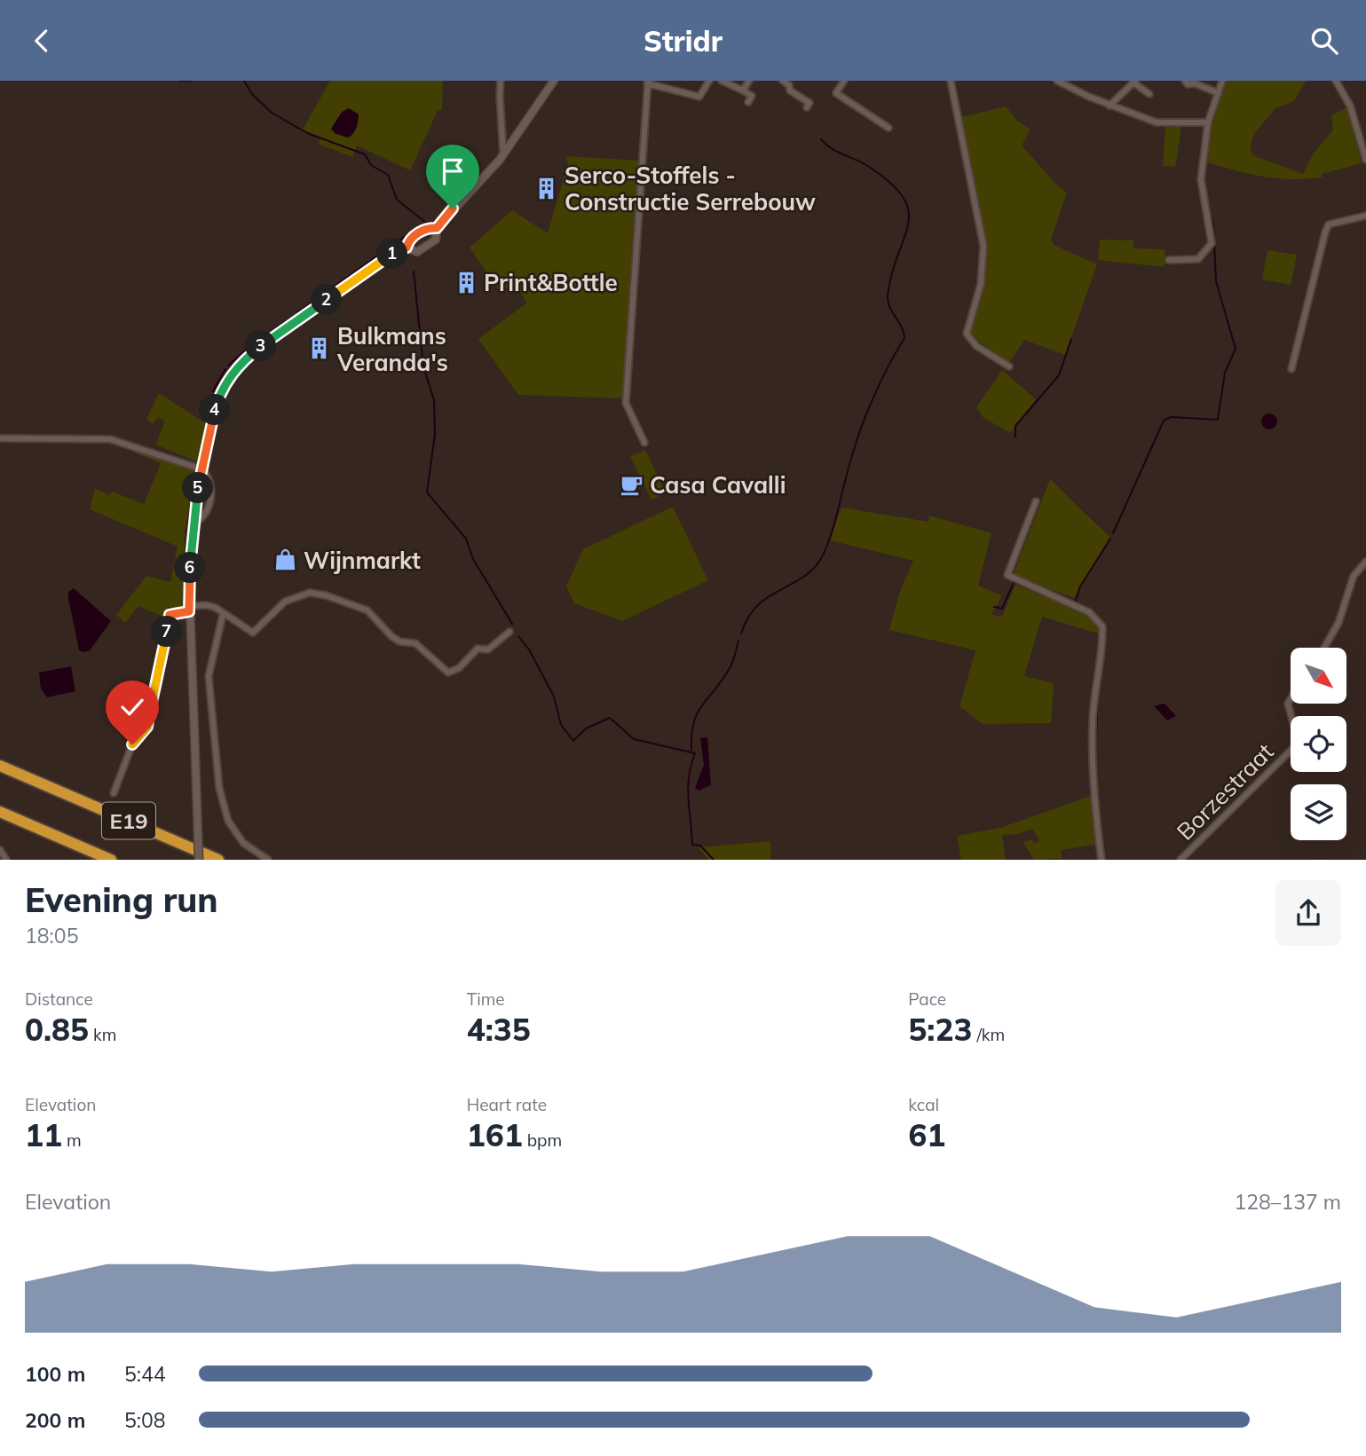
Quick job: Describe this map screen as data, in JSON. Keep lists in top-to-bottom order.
{
  "streets": {
    "highway": ["E19"],
    "street": ["Borzestraat"]
  },
  "places": {
    "building": ["Serco-Stoffels - Constructie Serrebouw", "Print&Bottle", "Bulkmans Veranda's"],
    "cafe": ["Casa Cavalli"],
    "shop": ["Wijnmarkt"]
  },
  "north": "bottom right",
  "page": {
    "header": "Stridr",
    "pins": [
      "1",
      "2",
      "3",
      "4",
      "5",
      "6",
      "7"
    ],
    "heading": ["Evening run", "18:05"],
    "stats": [
      ["Distance", "0.85 km"],
      ["Time", "4:35"],
      ["Pace", "5:23 /km"],
      ["Elevation", "11 m"],
      ["Heart rate", "161 bpm"],
      ["kcal", "61"]
    ],
    "chart": ["Elevation", "128–137 m"],
    "list": [
      {
        "name": "100 m",
        "note": "5:44"
      },
      {
        "name": "200 m",
        "note": "5:08"
      }
    ]
  }
}
